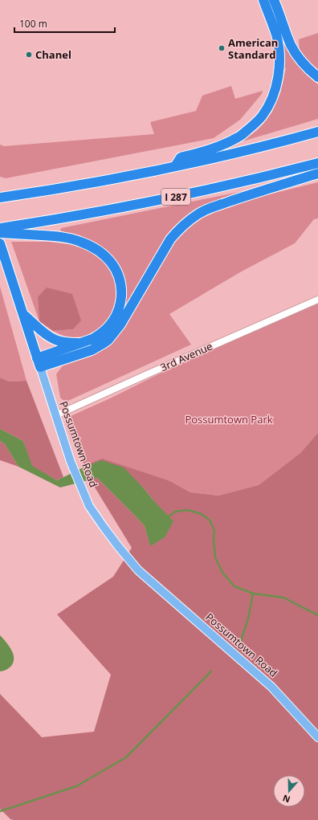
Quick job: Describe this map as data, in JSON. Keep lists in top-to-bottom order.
{
  "streets": {
    "highway": ["I 287", "Possumtown Road"],
    "street": ["3rd Avenue"]
  },
  "crossings": [
    ["3rd Avenue", "Possumtown Road"]
  ],
  "parks": ["Possumtown Park"],
  "places": ["American Standard", "Chanel"],
  "scale_bar": "100 m",
  "north": "bottom"
}
